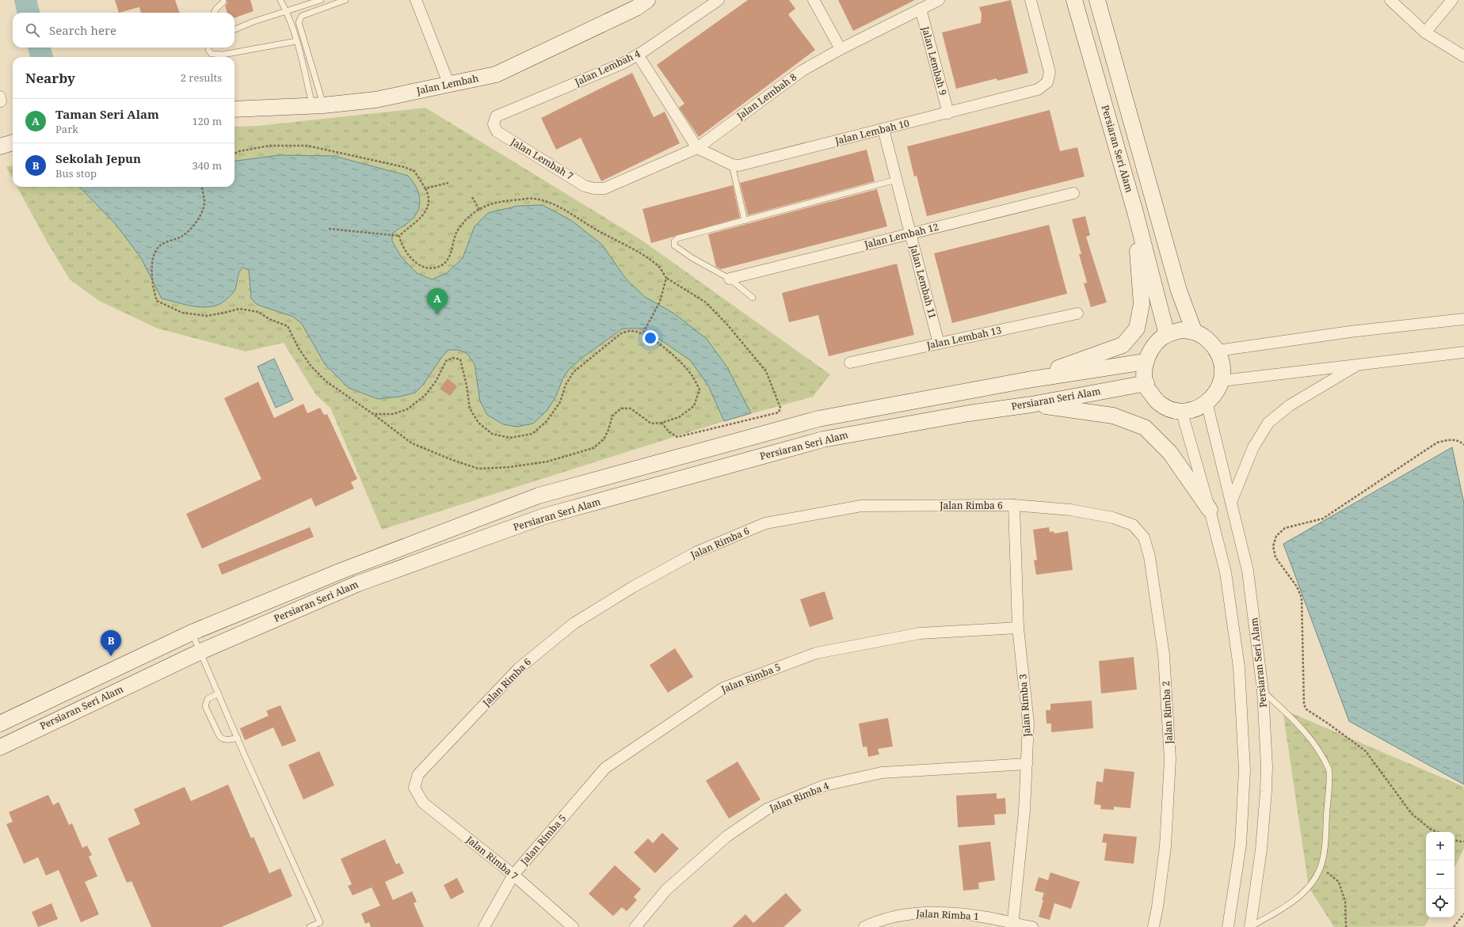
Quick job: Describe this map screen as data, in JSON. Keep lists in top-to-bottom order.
{
  "streets": {
    "street": [
      "Jalan Lembah 9",
      "Jalan Lembah 4",
      "Jalan Lembah",
      "Jalan Lembah 8",
      "Jalan Lembah 10",
      "Persiaran Seri Alam",
      "Jalan Lembah 7",
      "Jalan Lembah 12",
      "Jalan Lembah 11",
      "Jalan Lembah 13",
      "Jalan Rimba 6",
      "Jalan Rimba 5",
      "Jalan Rimba 3",
      "Jalan Rimba 2",
      "Jalan Rimba 4",
      "Jalan Rimba 7",
      "Jalan Rimba 1"
    ]
  },
  "crossings": [
    ["Jalan Lembah 9", "Jalan Lembah 8"],
    ["Jalan Lembah 9", "Jalan Lembah 10"],
    ["Jalan Lembah 4", "Jalan Lembah 7"],
    ["Jalan Lembah 8", "Jalan Lembah 7"],
    ["Jalan Lembah 10", "Jalan Lembah 11"],
    ["Jalan Lembah 12", "Jalan Lembah 11"],
    ["Jalan Lembah 11", "Jalan Lembah 13"],
    ["Jalan Rimba 6", "Jalan Rimba 3"],
    ["Jalan Rimba 6", "Jalan Rimba 2"],
    ["Jalan Rimba 6", "Jalan Rimba 7"],
    ["Jalan Rimba 5", "Jalan Rimba 3"],
    ["Jalan Rimba 5", "Jalan Rimba 7"],
    ["Jalan Rimba 3", "Jalan Rimba 4"],
    ["Jalan Rimba 3", "Jalan Rimba 1"]
  ],
  "page": {
    "search": "Search here",
    "heading": ["Nearby", "2 results"],
    "list": [
      {
        "mark": "A",
        "name": "Taman Seri Alam",
        "note": "Park",
        "value": "120 m"
      },
      {
        "mark": "B",
        "name": "Sekolah Jepun",
        "note": "Bus stop",
        "value": "340 m"
      }
    ],
    "pins": ["A", "B"],
    "map_buttons": ["+", "−"]
  }
}
